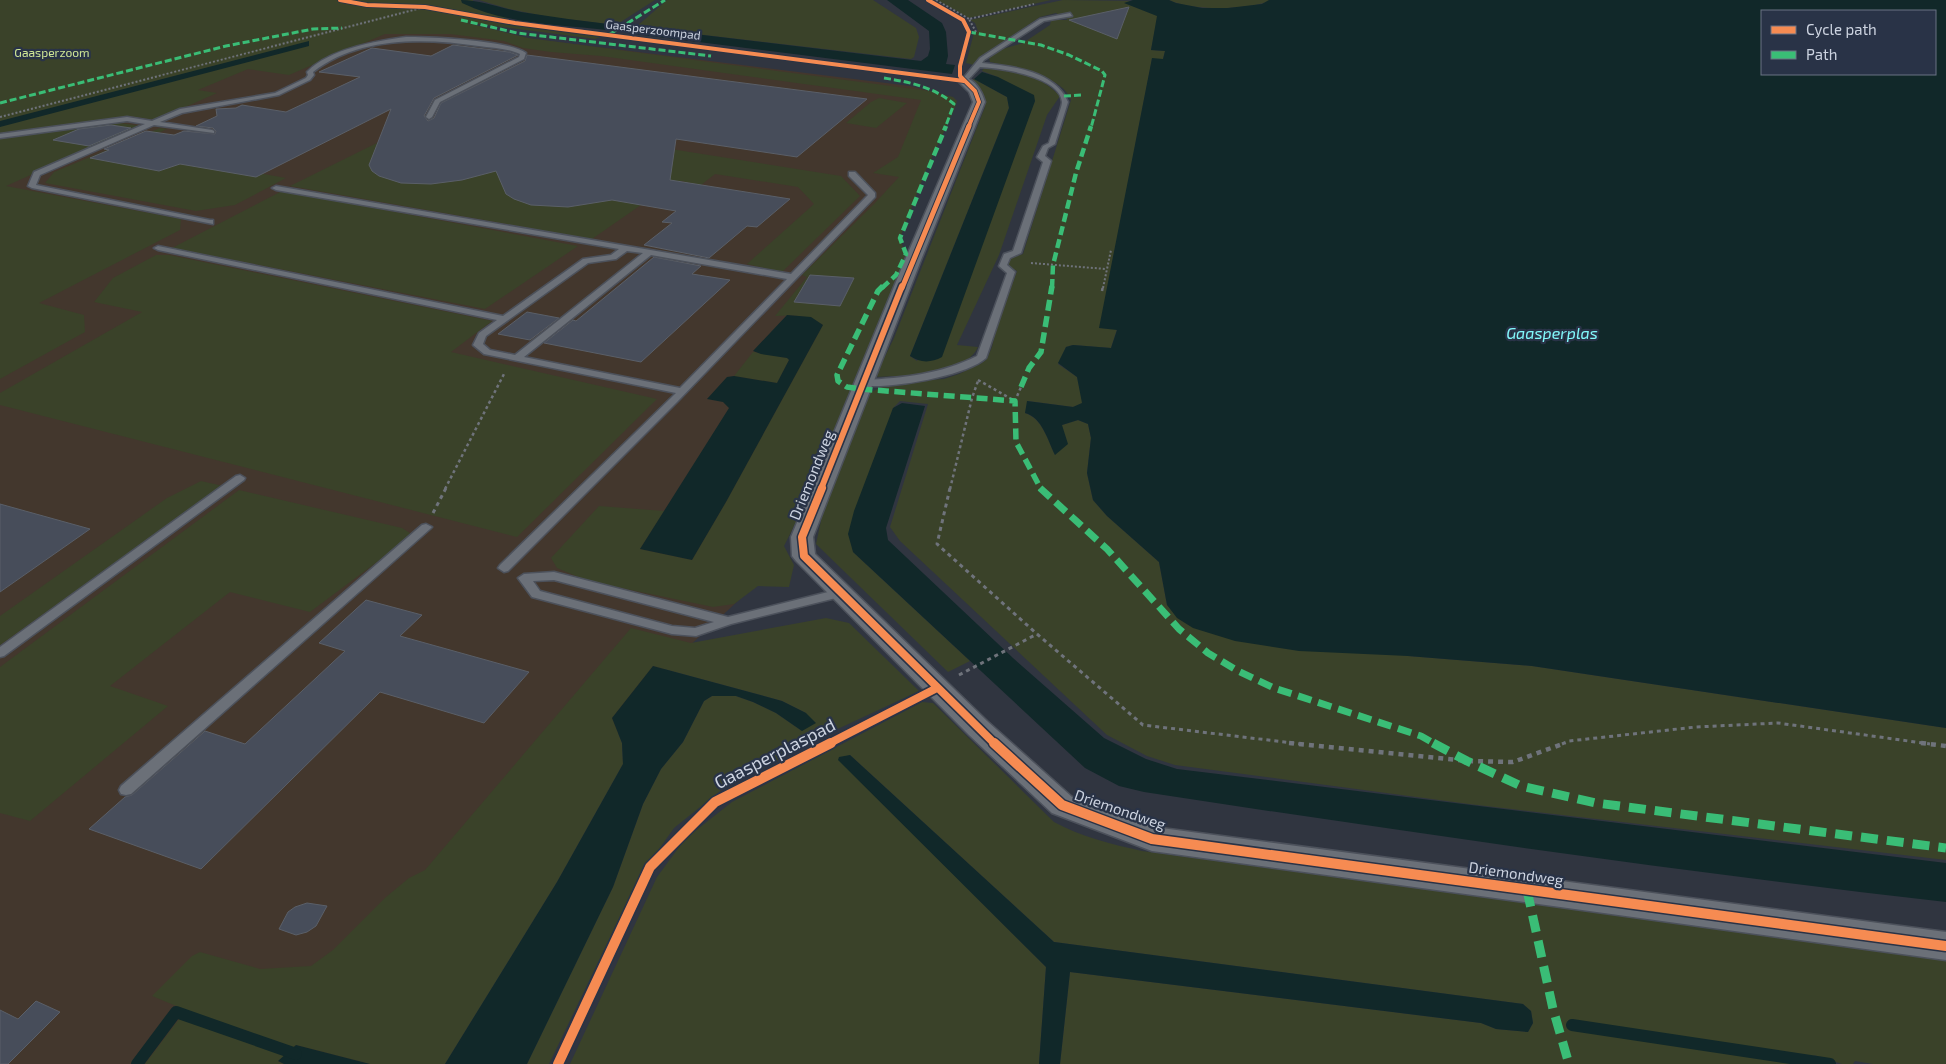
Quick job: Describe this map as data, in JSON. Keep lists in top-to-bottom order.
{
  "streets": {
    "street": ["Driemondweg"],
    "cycle path": ["Gaasperzoompad", "Gaasperplaspad"]
  },
  "water": ["Gaasperplas"],
  "parks": ["Gaasperzoom"],
  "legend": ["Cycle path", "Path"]
}
